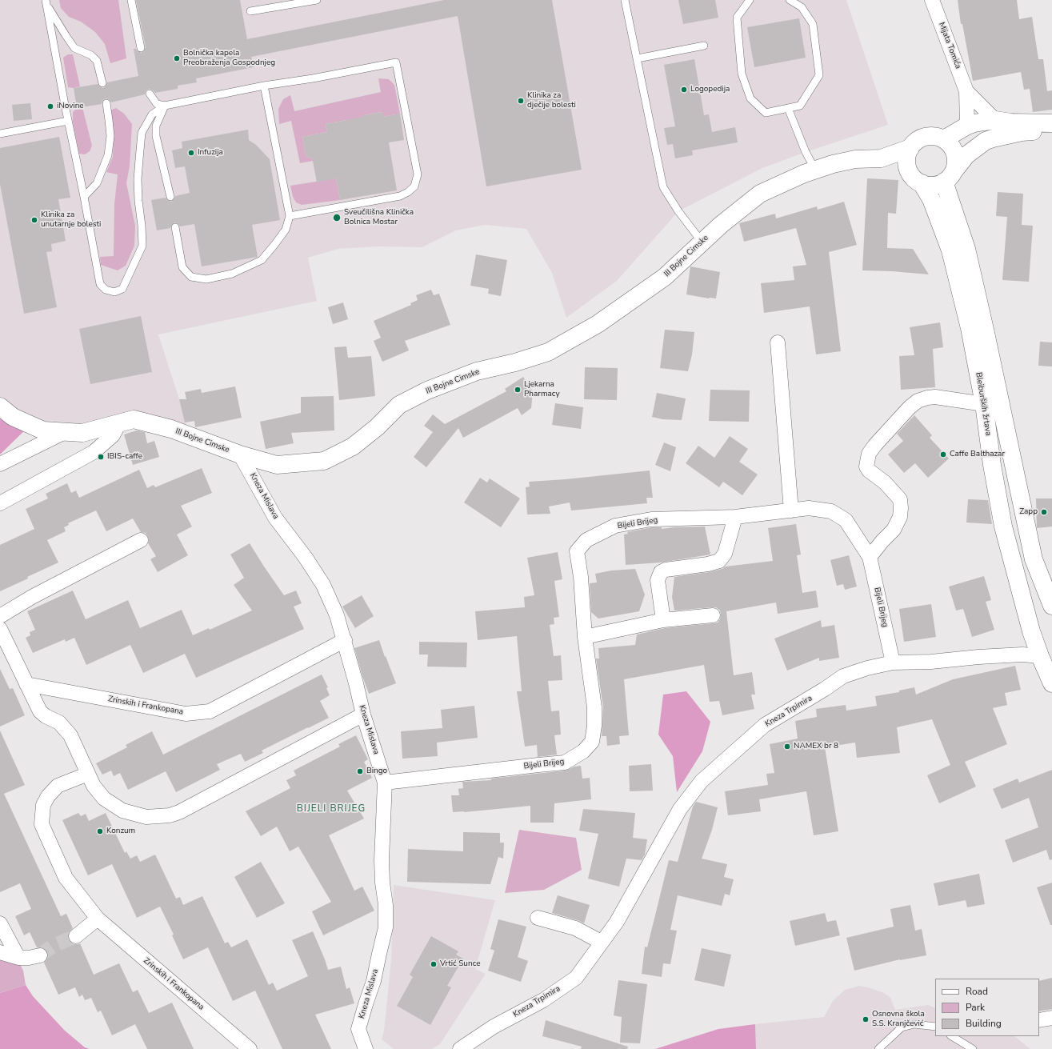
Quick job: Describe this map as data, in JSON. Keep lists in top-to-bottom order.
{
  "streets": {
    "street": [
      "Mijata Tomića",
      "III Bojne Cimske",
      "Bleiburških žrtava",
      "Kneza Mislava",
      "Bijeli Brijeg",
      "Zrinskih i Frankopana",
      "Kneza Trpimira"
    ]
  },
  "crossings": [
    ["III Bojne Cimske", "Bleiburških žrtava"],
    ["III Bojne Cimske", "Kneza Mislava"],
    ["Bleiburških žrtava", "Kneza Trpimira"],
    ["Kneza Mislava", "Bijeli Brijeg"],
    ["Kneza Mislava", "Zrinskih i Frankopana"],
    ["Bijeli Brijeg", "Kneza Trpimira"]
  ],
  "districts": ["BIJELI BRIJEG"],
  "places": [
    "Bolnička kapela Preobraženja Gospodnjeg",
    "Logopedija",
    "Klinika za dječije bolesti",
    "iNovine",
    "Infuzija",
    "Sveučilišna Klinička Bolnica Mostar",
    "Klinika za unutarnje bolesti",
    "Ljekarna Pharmacy",
    "Caffe Balthazar",
    "IBIS-caffe",
    "Zapp",
    "NAMEX br 8",
    "Bingo",
    "Konzum",
    "Vrtić Sunce",
    "Osnovna škola S.S. Kranjčević"
  ],
  "legend": ["Road", "Park", "Building"]
}
